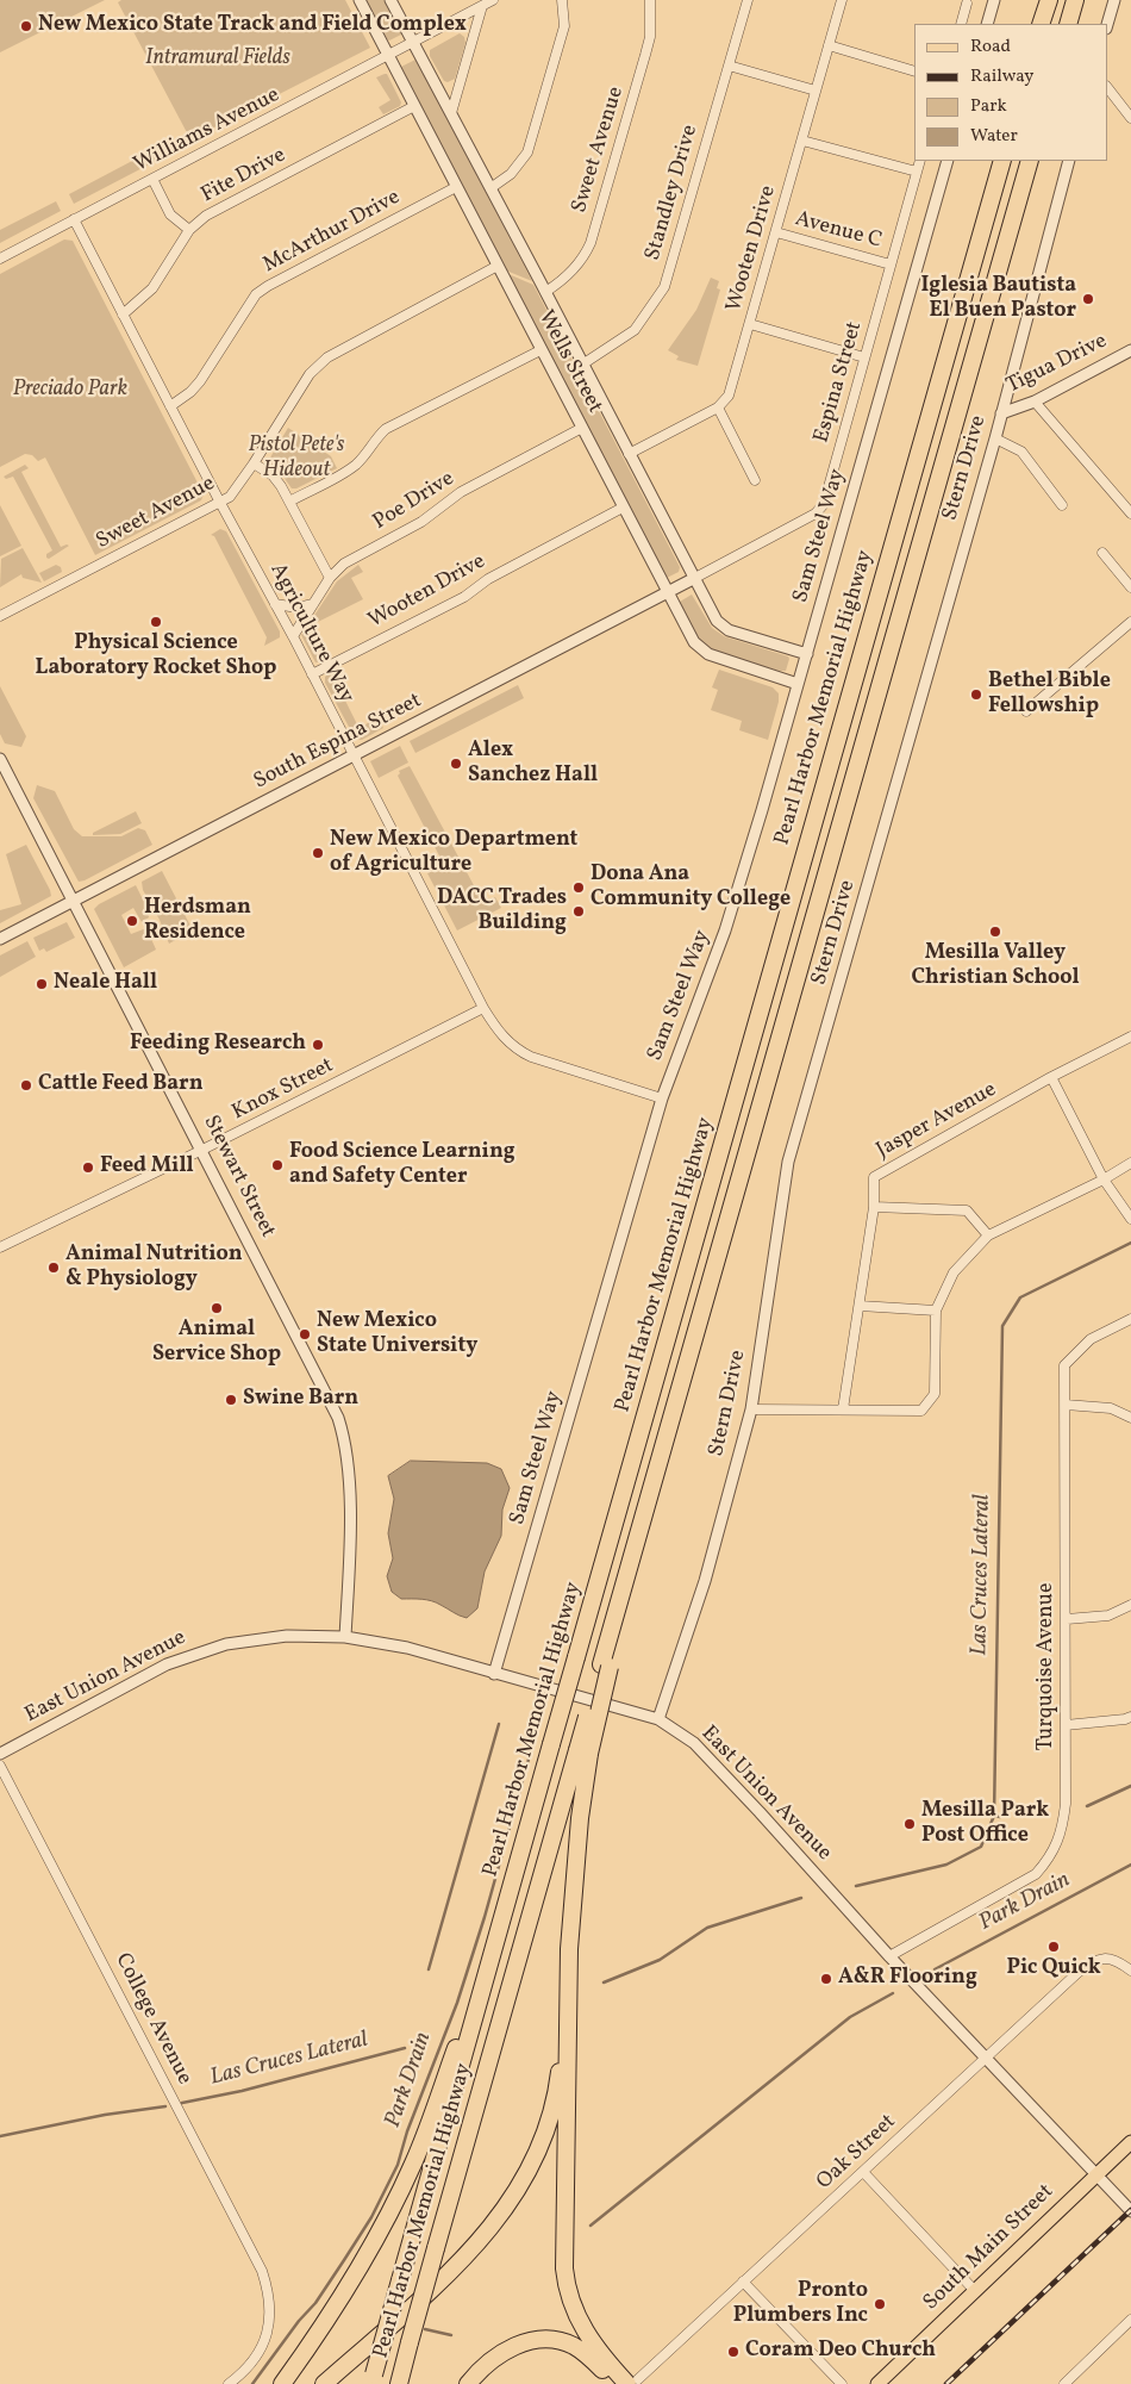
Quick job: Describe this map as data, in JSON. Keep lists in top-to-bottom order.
{
  "streets": {
    "highway": ["Pearl Harbor Memorial Highway"],
    "main road": ["South Main Street"],
    "street": [
      "Williams Avenue",
      "Sweet Avenue",
      "Fite Drive",
      "Standley Drive",
      "Avenue C",
      "McArthur Drive",
      "Wooten Drive",
      "Wells Street",
      "Tigua Drive",
      "Espina Street",
      "Stern Drive",
      "Poe Drive",
      "Sam Steel Way",
      "Agriculture Way",
      "South Espina Street",
      "Knox Street",
      "Jasper Avenue",
      "Stewart Street",
      "Turquoise Avenue",
      "East Union Avenue",
      "College Avenue",
      "Oak Street"
    ]
  },
  "crossings": [
    ["Williams Avenue", "Wells Street"],
    ["Williams Avenue", "Agriculture Way"],
    ["Sweet Avenue", "Wells Street"],
    ["Sweet Avenue", "Agriculture Way"],
    ["Fite Drive", "Wells Street"],
    ["Fite Drive", "Agriculture Way"],
    ["Standley Drive", "Wells Street"],
    ["Avenue C", "Wooten Drive"],
    ["Avenue C", "Espina Street"],
    ["McArthur Drive", "Wells Street"],
    ["McArthur Drive", "Agriculture Way"],
    ["Wooten Drive", "Wells Street"],
    ["Wooten Drive", "Agriculture Way"],
    ["Wells Street", "Espina Street"],
    ["Wells Street", "Poe Drive"],
    ["Wells Street", "Sam Steel Way"],
    ["Wells Street", "South Espina Street"],
    ["Tigua Drive", "Stern Drive"],
    ["Espina Street", "South Espina Street"],
    ["Stern Drive", "East Union Avenue"],
    ["Poe Drive", "Agriculture Way"],
    ["Sam Steel Way", "Agriculture Way"],
    ["Sam Steel Way", "East Union Avenue"],
    ["Agriculture Way", "South Espina Street"],
    ["Agriculture Way", "Knox Street"],
    ["South Espina Street", "Stewart Street"],
    ["Knox Street", "Stewart Street"],
    ["Stewart Street", "East Union Avenue"],
    ["Turquoise Avenue", "East Union Avenue"],
    ["East Union Avenue", "Oak Street"],
    ["East Union Avenue", "South Main Street"]
  ],
  "water": ["Las Cruces Lateral", "Park Drain"],
  "parks": ["Intramural Fields", "Preciado Park", "Pistol Pete's Hideout"],
  "places": [
    "New Mexico State Track and Field Complex",
    "Iglesia Bautista El Buen Pastor",
    "Physical Science Laboratory Rocket Shop",
    "Bethel Bible Fellowship",
    "Alex Sanchez Hall",
    "New Mexico Department of Agriculture",
    "Dona Ana Community College",
    "DACC Trades Building",
    "Herdsman Residence",
    "Mesilla Valley Christian School",
    "Neale Hall",
    "Feeding Research",
    "Cattle Feed Barn",
    "Food Science Learning and Safety Center",
    "Feed Mill",
    "Animal Nutrition & Physiology",
    "Animal Service Shop",
    "New Mexico State University",
    "Swine Barn",
    "Mesilla Park Post Office",
    "Pic Quick",
    "A&R Flooring",
    "Pronto Plumbers Inc",
    "Coram Deo Church"
  ],
  "legend": [
    "Road",
    "Railway",
    "Park",
    "Water"
  ]
}
